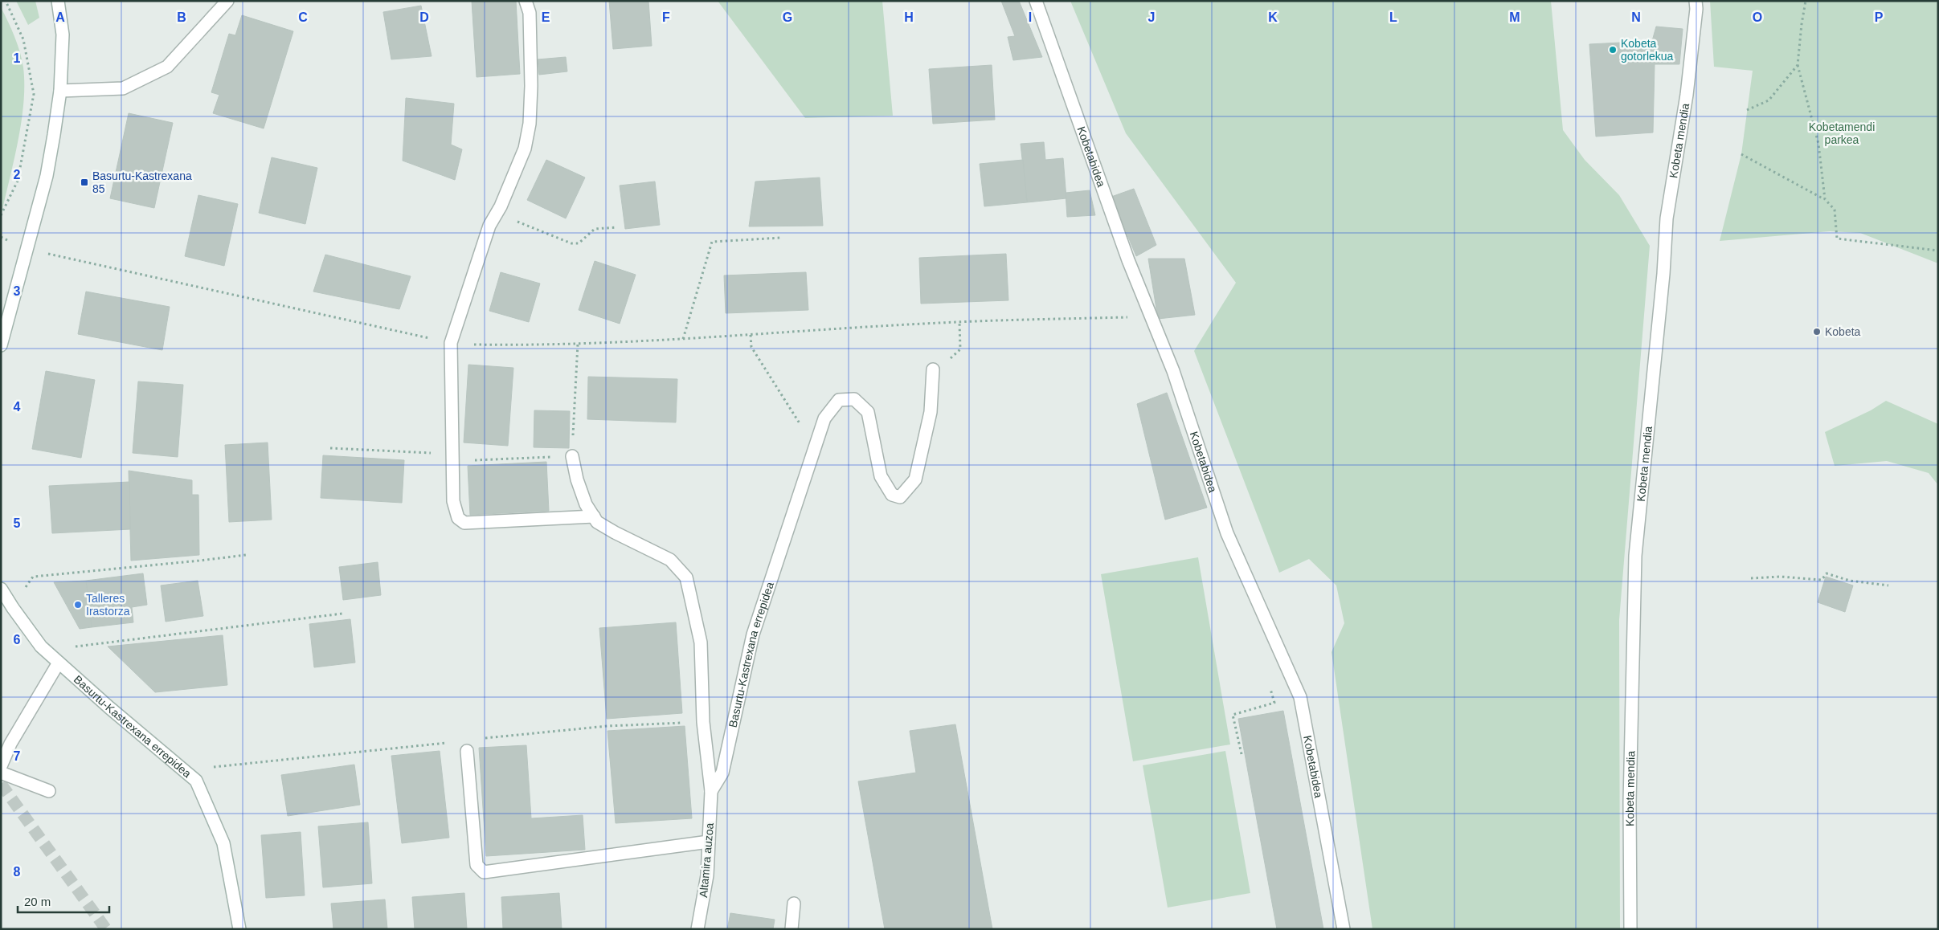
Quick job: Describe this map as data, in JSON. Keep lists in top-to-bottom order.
{
  "streets": {
    "street": [
      "Kobeta mendia",
      "Kobetabidea",
      "Basurtu-Kastrexana errepidea",
      "Altamira auzoa"
    ]
  },
  "crossings": [
    ["Basurtu-Kastrexana errepidea", "Altamira auzoa"]
  ],
  "parks": ["Kobetamendi parkea"],
  "places": {
    "other": ["Kobeta gotorlekua", "Kobeta", "Talleres Irastorza"],
    "transit": ["Basurtu-Kastrexana 85"]
  },
  "scale_bar": "20 m",
  "grid": {
    "columns": [
      "A",
      "B",
      "C",
      "D",
      "E",
      "F",
      "G",
      "H",
      "I",
      "J",
      "K",
      "L",
      "M",
      "N",
      "O",
      "P"
    ],
    "rows": [
      "1",
      "2",
      "3",
      "4",
      "5",
      "6",
      "7",
      "8"
    ]
  }
}
